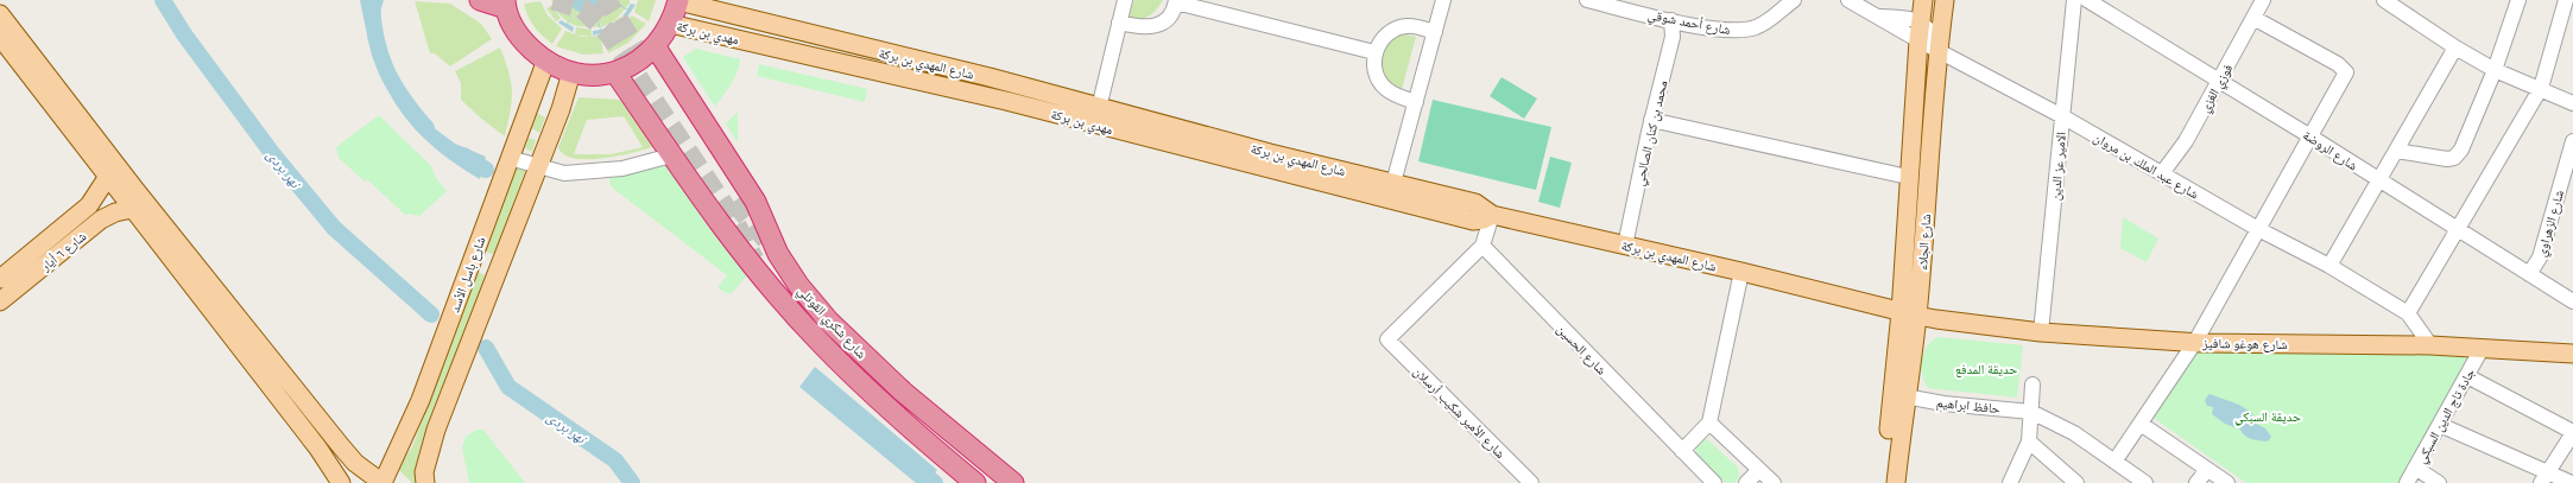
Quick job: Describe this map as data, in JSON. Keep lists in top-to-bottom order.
{
  "streets": {
    "highway": ["شارع شكري القوتلي"],
    "main road": [
      "مهدي بن بركة",
      "شارع المهدي بن بركة",
      "شارع الجلاء",
      "شارع ٦ أيار",
      "شارع باسل الأسد",
      "شارع هوغو شافيز"
    ],
    "street": [
      "شارع أحمد شوقي",
      "فوزي الغزي",
      "محمد بن كنان الصالحي",
      "شارع الروضة",
      "شارع عبد الملك بن مروان",
      "الامير عز الدين",
      "شارع الزهراوي",
      "شارع الحسين",
      "شارع الأمير شكيب أرسلان",
      "جادة تاج الدين السبكي"
    ]
  },
  "crossings": [
    ["شارع أحمد شوقي", "محمد بن كنان الصالحي"],
    ["مهدي بن بركة", "شارع المهدي بن بركة"],
    ["شارع المهدي بن بركة", "محمد بن كنان الصالحي"],
    ["شارع المهدي بن بركة", "شارع الجلاء"],
    ["شارع المهدي بن بركة", "شارع هوغو شافيز"],
    ["فوزي الغزي", "شارع الروضة"],
    ["فوزي الغزي", "شارع عبد الملك بن مروان"],
    ["شارع الروضة", "شارع الزهراوي"],
    ["شارع عبد الملك بن مروان", "الامير عز الدين"],
    ["شارع عبد الملك بن مروان", "شارع الجلاء"],
    ["شارع عبد الملك بن مروان", "شارع هوغو شافيز"],
    ["الامير عز الدين", "شارع هوغو شافيز"],
    ["شارع الجلاء", "شارع هوغو شافيز"],
    ["شارع هوغو شافيز", "جادة تاج الدين السبكي"],
    ["شارع الحسين", "شارع الأمير شكيب أرسلان"]
  ],
  "water": ["نهر بردى"],
  "parks": ["حديقة المدفع", "حديقة السبكي"]
}
